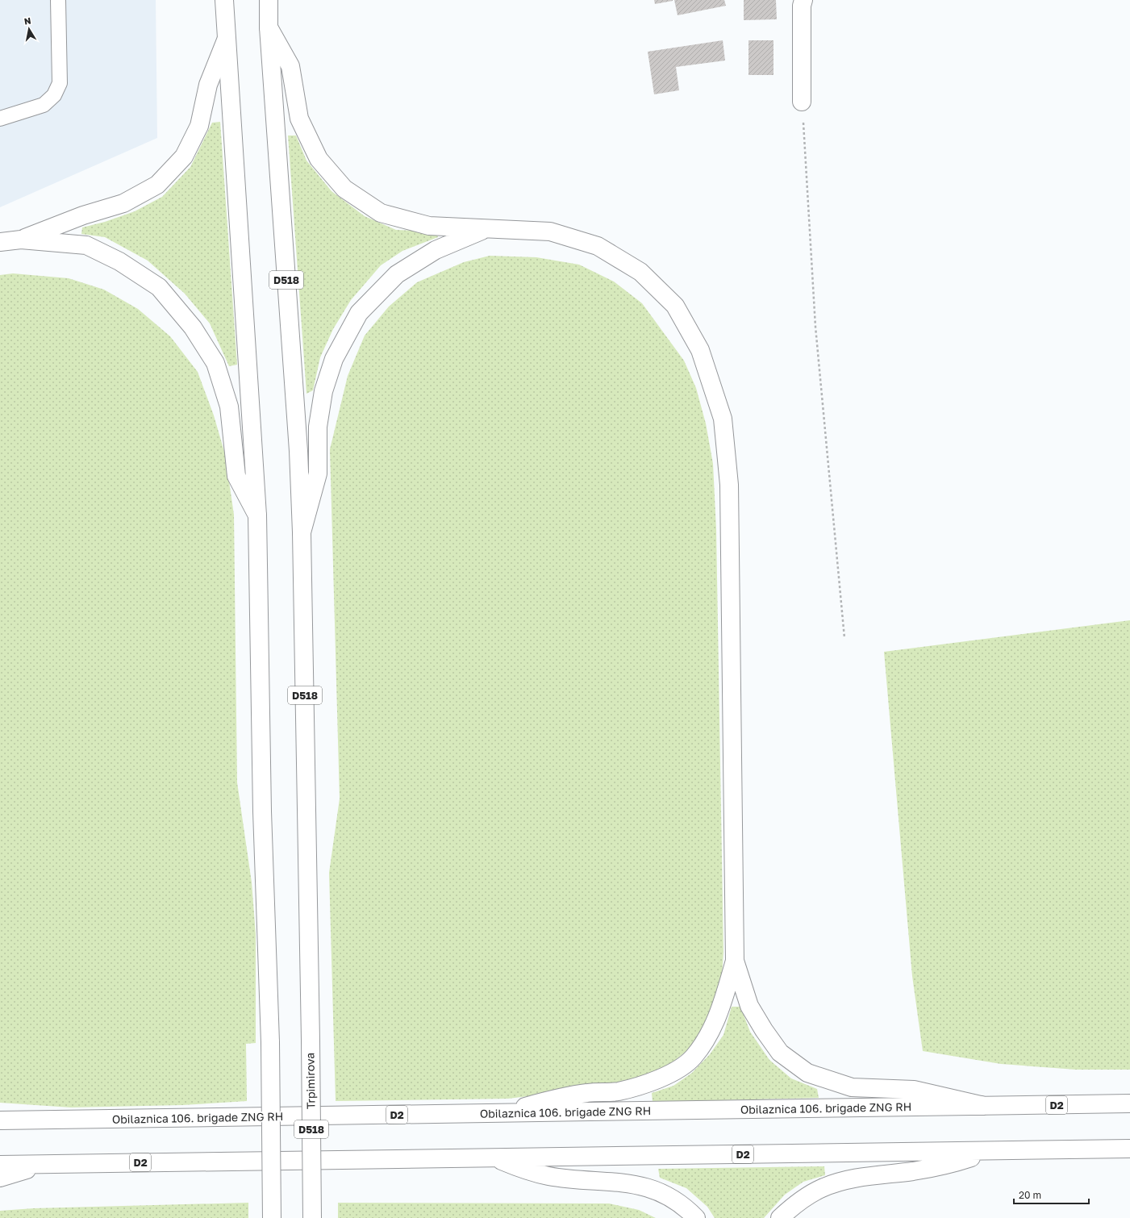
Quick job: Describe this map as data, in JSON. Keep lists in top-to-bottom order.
{
  "streets": {
    "main road": [
      "D518",
      "Trpimirova",
      "D2",
      "Obilaznica 106. brigade ZNG RH"
    ]
  },
  "crossings": [
    ["D518", "Trpimirova"]
  ],
  "scale_bar": "20 m",
  "north": "top"
}
